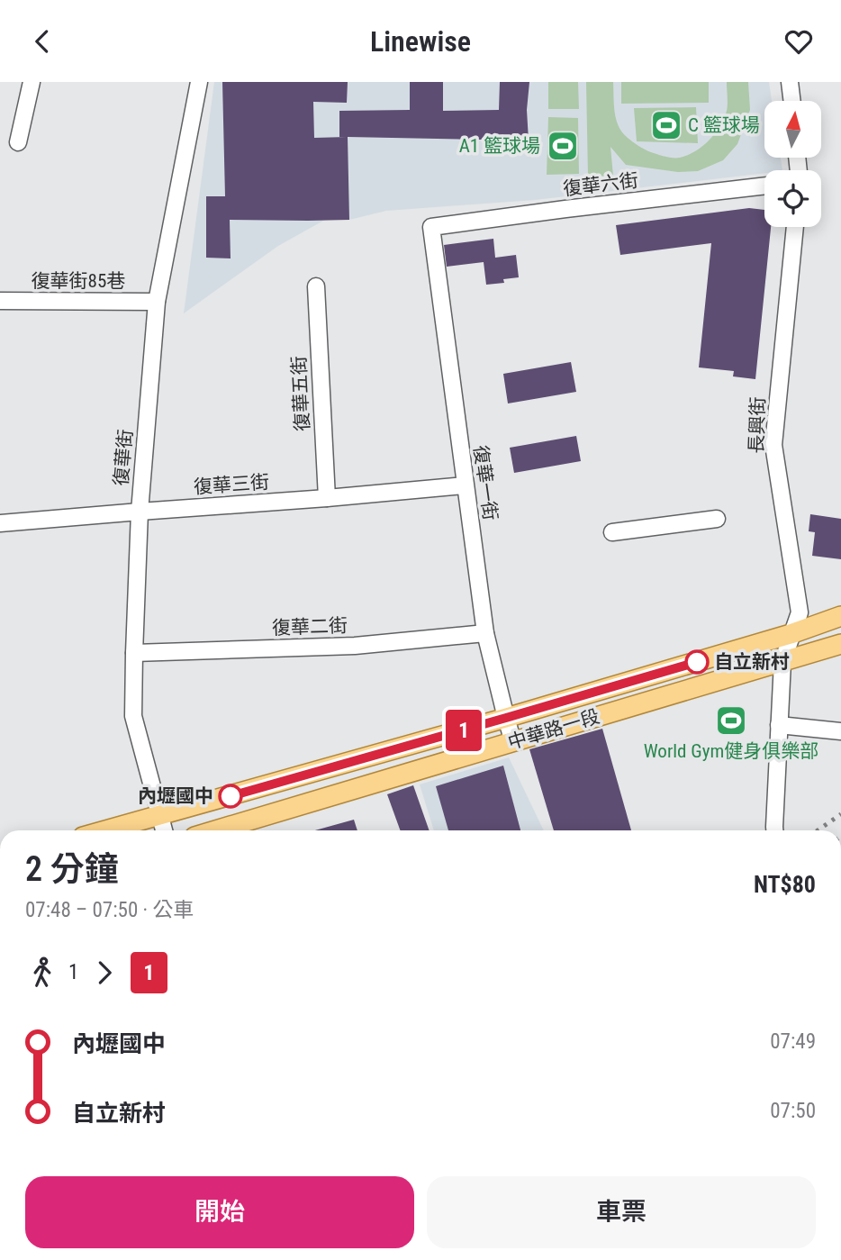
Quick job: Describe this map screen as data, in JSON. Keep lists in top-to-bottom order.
{
  "streets": {
    "main road": ["中華路一段"],
    "street": [
      "復華六街",
      "復華街85巷",
      "復華五街",
      "長興街",
      "復華街",
      "復華一街",
      "復華三街",
      "復華二街"
    ]
  },
  "crossings": [
    ["復華六街", "復華一街"],
    ["復華街85巷", "復華街"],
    ["復華五街", "復華三街"],
    ["長興街", "中華路一段"],
    ["復華街", "復華三街"],
    ["復華街", "復華二街"],
    ["復華街", "中華路一段"],
    ["復華一街", "復華三街"],
    ["復華一街", "復華二街"],
    ["復華一街", "中華路一段"]
  ],
  "places": {
    "sports": ["C 籃球場", "A1 籃球場", "World Gym健身俱樂部"],
    "other": ["自立新村", "內壢國中"]
  },
  "lines": ["bus line 1"],
  "north": "top",
  "page": {
    "header": "Linewise",
    "on_map": "1",
    "heading": ["2 分鐘", "07:48 – 07:50 · 公車", "NT$80"],
    "legs": ["1", "1"],
    "list": [
      {
        "name": "內壢國中",
        "value": "07:49"
      },
      {
        "name": "自立新村",
        "value": "07:50"
      }
    ],
    "buttons": ["開始", "車票"]
  }
}
